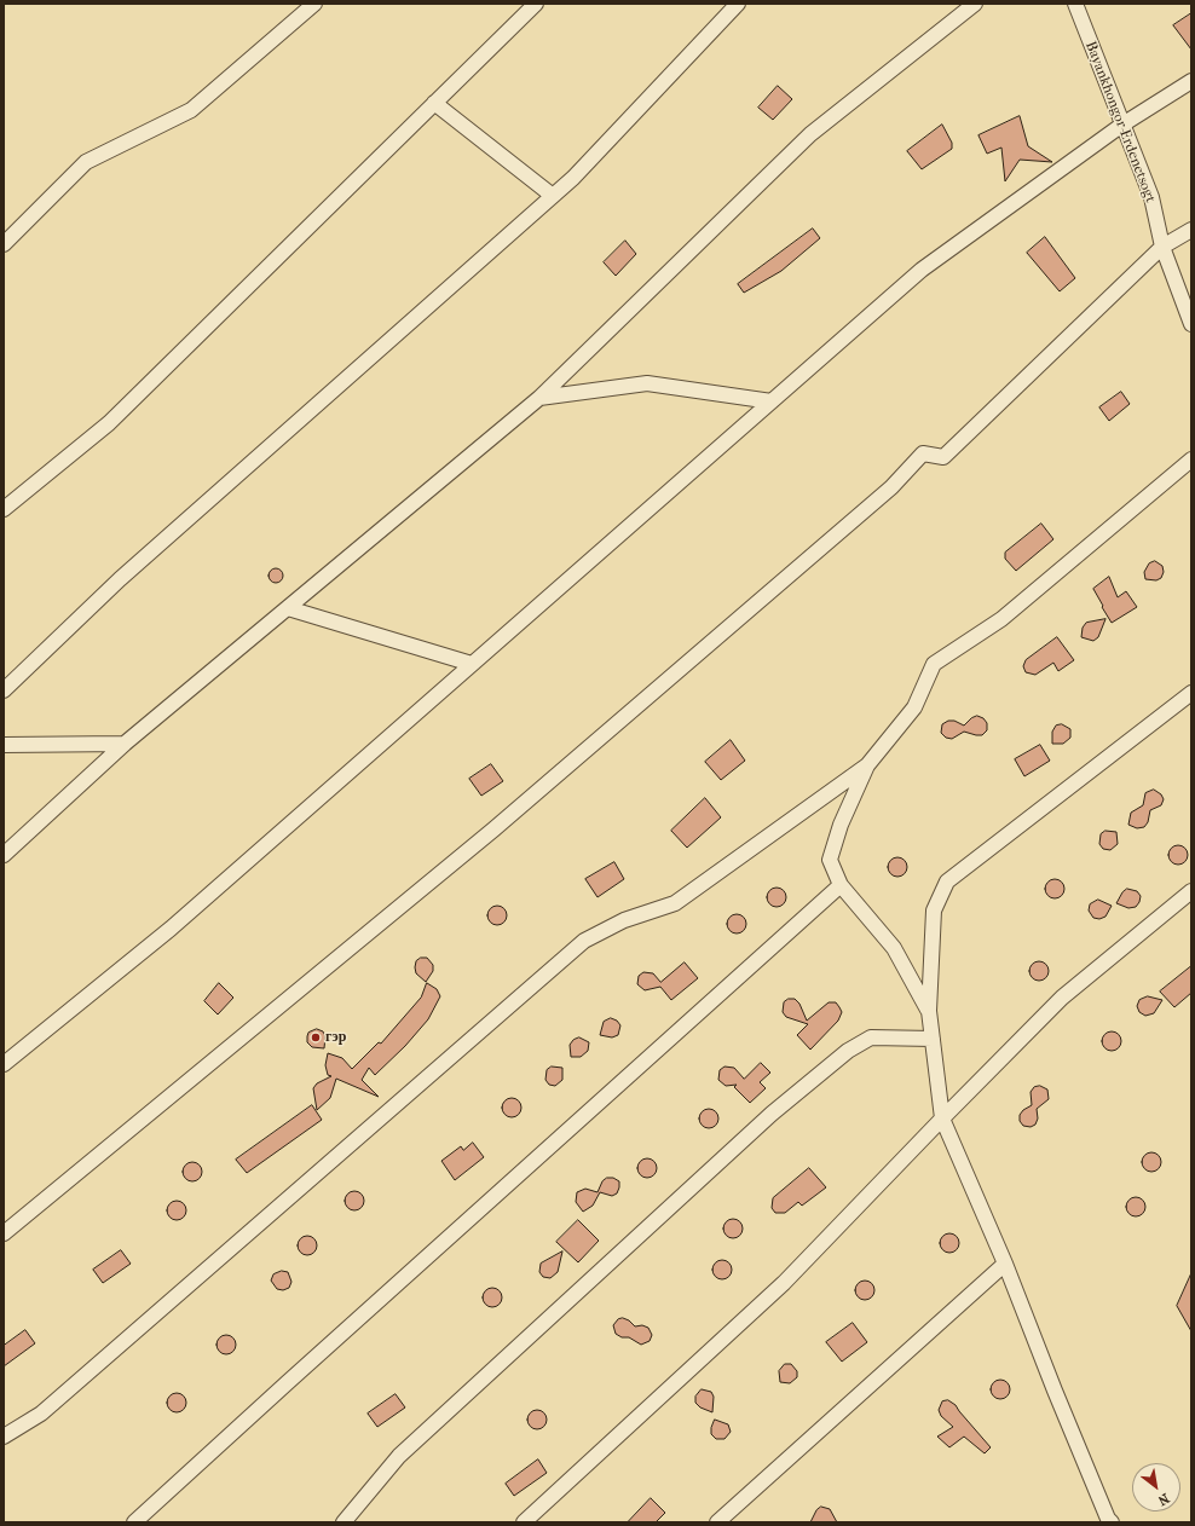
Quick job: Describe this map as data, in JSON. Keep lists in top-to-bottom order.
{
  "streets": {
    "street": ["Bayankhongor-Erdenetsogt"]
  },
  "places": ["гэр"],
  "north": "bottom right"
}
